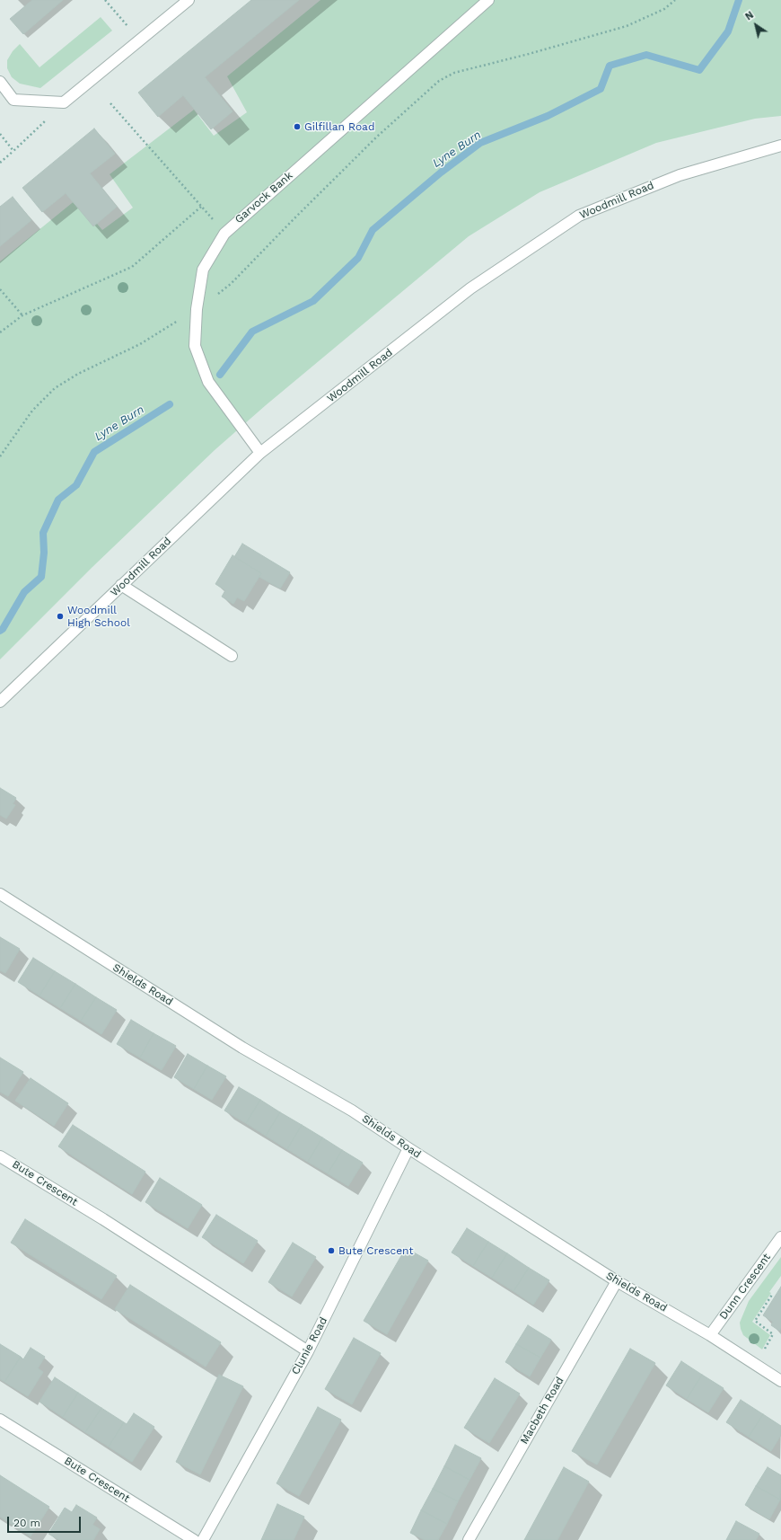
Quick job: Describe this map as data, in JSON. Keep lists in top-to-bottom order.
{
  "streets": {
    "street": [
      "Garvock Bank",
      "Woodmill Road",
      "Shields Road",
      "Bute Crescent",
      "Dunn Crescent",
      "Clunie Road",
      "Macbeth Road"
    ]
  },
  "crossings": [
    ["Garvock Bank", "Woodmill Road"],
    ["Shields Road", "Dunn Crescent"],
    ["Shields Road", "Clunie Road"],
    ["Shields Road", "Macbeth Road"],
    ["Bute Crescent", "Clunie Road"]
  ],
  "water": ["Lyne Burn"],
  "places": ["Gilfillan Road", "Woodmill High School", "Bute Crescent"],
  "scale_bar": "20 m",
  "north": "top left"
}
